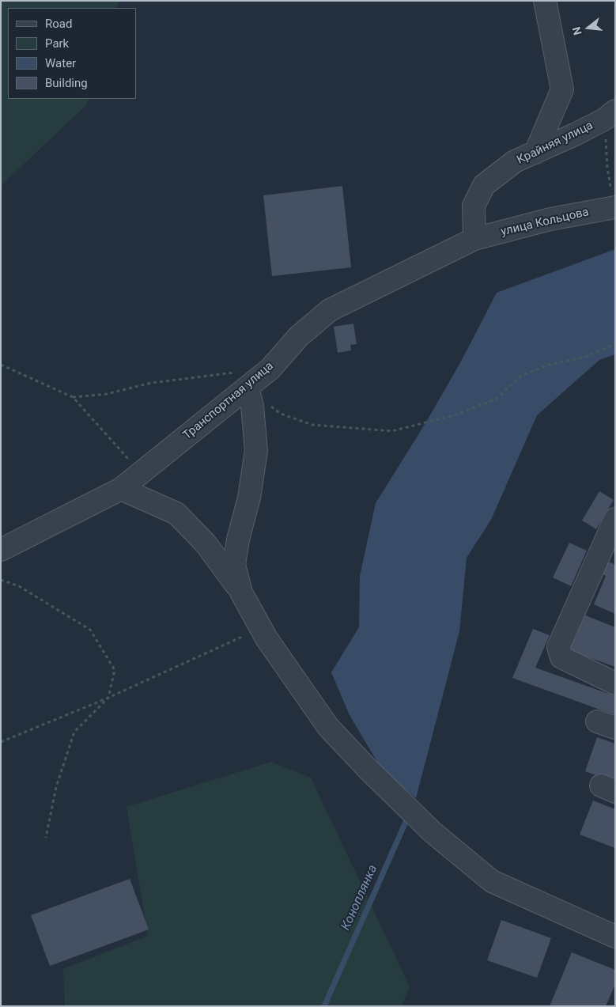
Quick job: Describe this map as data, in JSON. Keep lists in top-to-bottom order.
{
  "streets": {
    "street": ["Крайняя улица", "улица Кольцова", "Транспортная улица"]
  },
  "crossings": [
    ["Крайняя улица", "улица Кольцова"],
    ["Крайняя улица", "Транспортная улица"],
    ["улица Кольцова", "Транспортная улица"]
  ],
  "water": ["Коноплянка"],
  "legend": [
    "Road",
    "Park",
    "Water",
    "Building"
  ],
  "north": "left"
}
